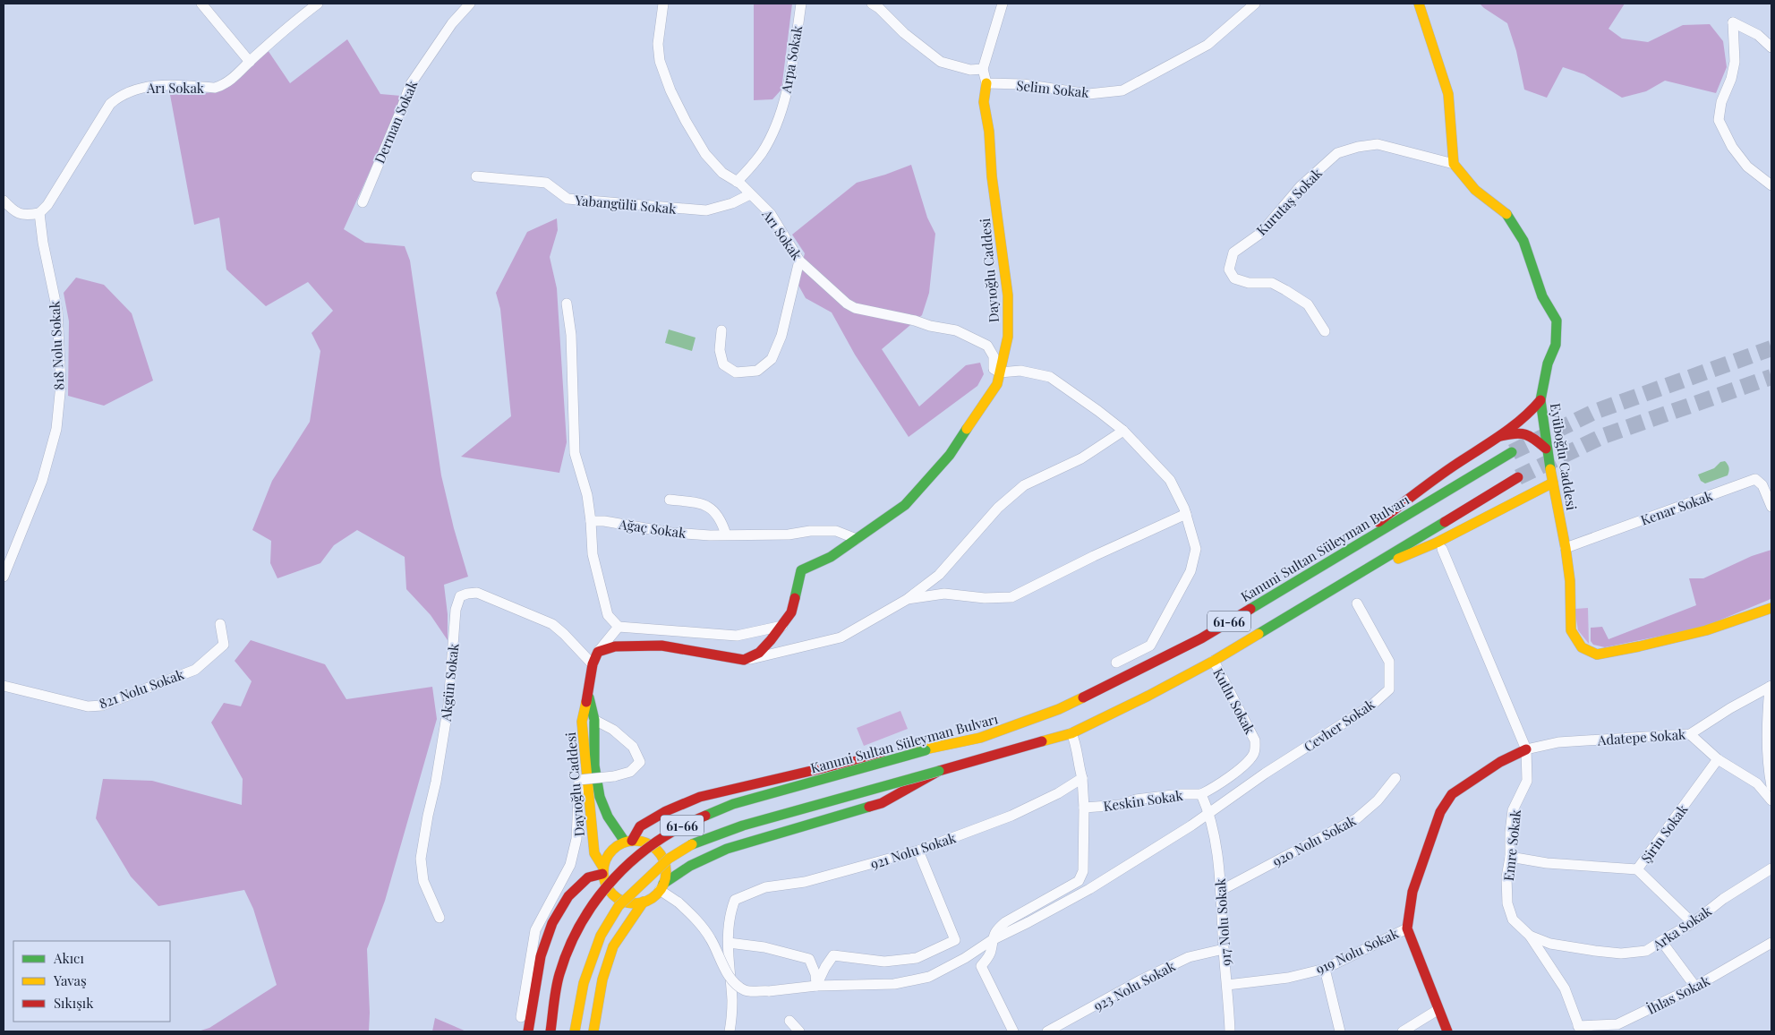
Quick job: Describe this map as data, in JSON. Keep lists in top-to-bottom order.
{
  "streets": {
    "main road": [
      "Dayıoğlu Caddesi",
      "Eyüboğlu Caddesi",
      "Kanuni Sultan Süleyman Bulvarı",
      "61-66"
    ],
    "street": [
      "Arpa Sokak",
      "Arı Sokak",
      "Selim Sokak",
      "Derman Sokak",
      "Kurutaş Sokak",
      "Yabangülü Sokak",
      "818 Nolu Sokak",
      "Kenar Sokak",
      "Ağaç Sokak",
      "Akgün Sokak",
      "821 Nolu Sokak",
      "Kutlu Sokak",
      "Cevher Sokak",
      "Adatepe Sokak",
      "Keskin Sokak",
      "Şirin Sokak",
      "920 Nolu Sokak",
      "Emre Sokak",
      "921 Nolu Sokak",
      "917 Nolu Sokak",
      "Arka Sokak",
      "919 Nolu Sokak",
      "923 Nolu Sokak",
      "İhlas Sokak"
    ]
  },
  "crossings": [
    ["Arpa Sokak", "Arı Sokak"],
    ["Arı Sokak", "Yabangülü Sokak"],
    ["Arı Sokak", "Dayıoğlu Caddesi"],
    ["Arı Sokak", "818 Nolu Sokak"],
    ["Selim Sokak", "Dayıoğlu Caddesi"],
    ["Kurutaş Sokak", "Eyüboğlu Caddesi"],
    ["Dayıoğlu Caddesi", "Ağaç Sokak"],
    ["Dayıoğlu Caddesi", "61-66"],
    ["Dayıoğlu Caddesi", "Akgün Sokak"],
    ["Eyüboğlu Caddesi", "Kenar Sokak"],
    ["Eyüboğlu Caddesi", "61-66"],
    ["Kanuni Sultan Süleyman Bulvarı", "61-66"],
    ["61-66", "Kutlu Sokak"],
    ["Kutlu Sokak", "Keskin Sokak"],
    ["Cevher Sokak", "917 Nolu Sokak"],
    ["Adatepe Sokak", "Emre Sokak"],
    ["Şirin Sokak", "Emre Sokak"],
    ["920 Nolu Sokak", "917 Nolu Sokak"],
    ["Emre Sokak", "Arka Sokak"],
    ["Emre Sokak", "İhlas Sokak"],
    ["917 Nolu Sokak", "919 Nolu Sokak"],
    ["917 Nolu Sokak", "923 Nolu Sokak"]
  ],
  "legend": ["Akıcı", "Yavaş", "Sıkışık"]
}
